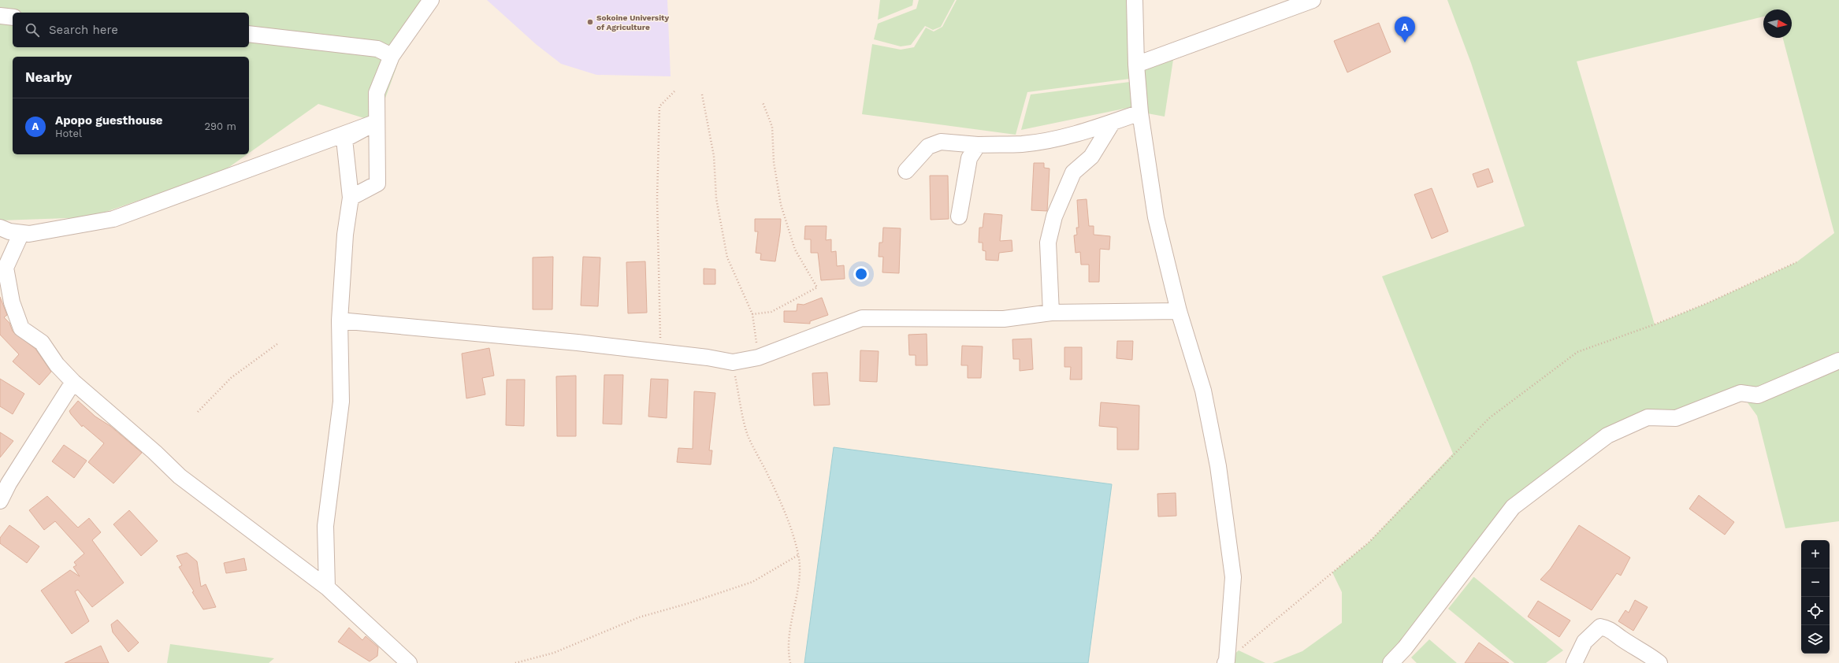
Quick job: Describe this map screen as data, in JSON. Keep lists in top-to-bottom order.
{
  "places": ["Sokoine University of Agriculture"],
  "north": "right",
  "page": {
    "search": "Search here",
    "pins": "A",
    "heading": "Nearby",
    "list": [
      {
        "mark": "A",
        "name": "Apopo guesthouse",
        "note": "Hotel",
        "value": "290 m"
      }
    ],
    "map_buttons": ["+", "−"]
  }
}
